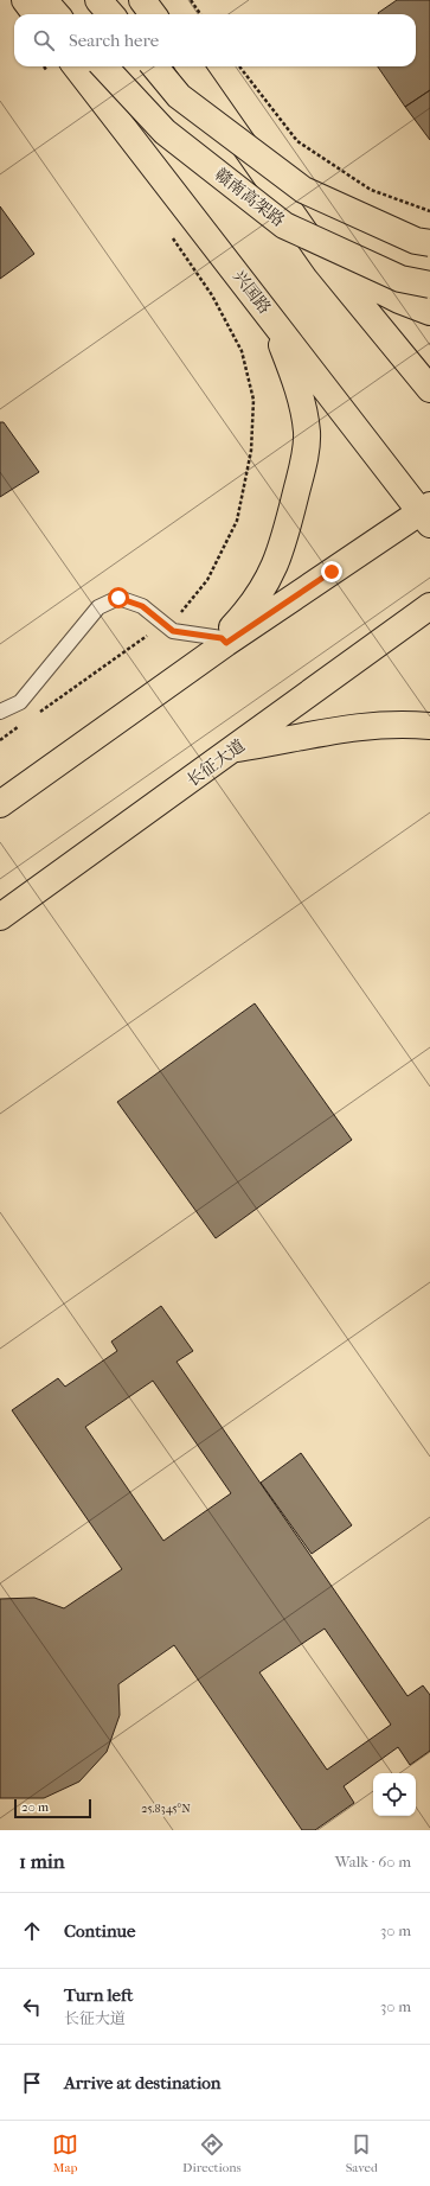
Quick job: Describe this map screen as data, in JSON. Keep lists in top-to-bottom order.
{
  "streets": {
    "main road": ["赣南高架路", "兴国路", "长征大道"]
  },
  "scale_bar": "20 m",
  "page": {
    "search": "Search here",
    "scale": "20 m",
    "heading": ["1 min", "Walk · 60 m"],
    "list": [
      ["Continue", "30 m"],
      ["Turn left", "长征大道", "30 m"],
      "Arrive at destination"
    ],
    "nav": ["Map", "Directions", "Saved"]
  },
  "coordinates": ["25.8345°N"]
}
